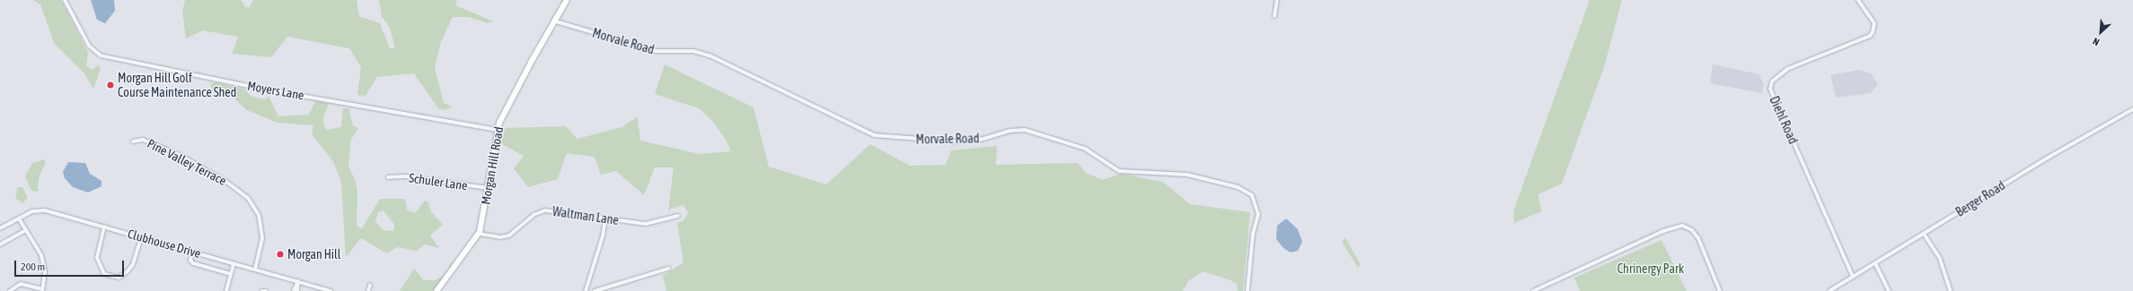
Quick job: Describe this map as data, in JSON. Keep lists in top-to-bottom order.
{
  "streets": {
    "main road": ["Morgan Hill Road"],
    "street": [
      "Morvale Road",
      "Moyers Lane",
      "Diehl Road",
      "Pine Valley Terrace",
      "Schuler Lane",
      "Berger Road",
      "Waltman Lane",
      "Clubhouse Drive"
    ]
  },
  "crossings": [
    ["Morvale Road", "Morgan Hill Road"],
    ["Moyers Lane", "Morgan Hill Road"],
    ["Diehl Road", "Berger Road"],
    ["Pine Valley Terrace", "Clubhouse Drive"],
    ["Morgan Hill Road", "Schuler Lane"],
    ["Morgan Hill Road", "Waltman Lane"]
  ],
  "parks": ["Chrinergy Park"],
  "places": ["Morgan Hill Golf Course Maintenance Shed", "Morgan Hill"],
  "scale_bar": "200 m",
  "north": "bottom left"
}
